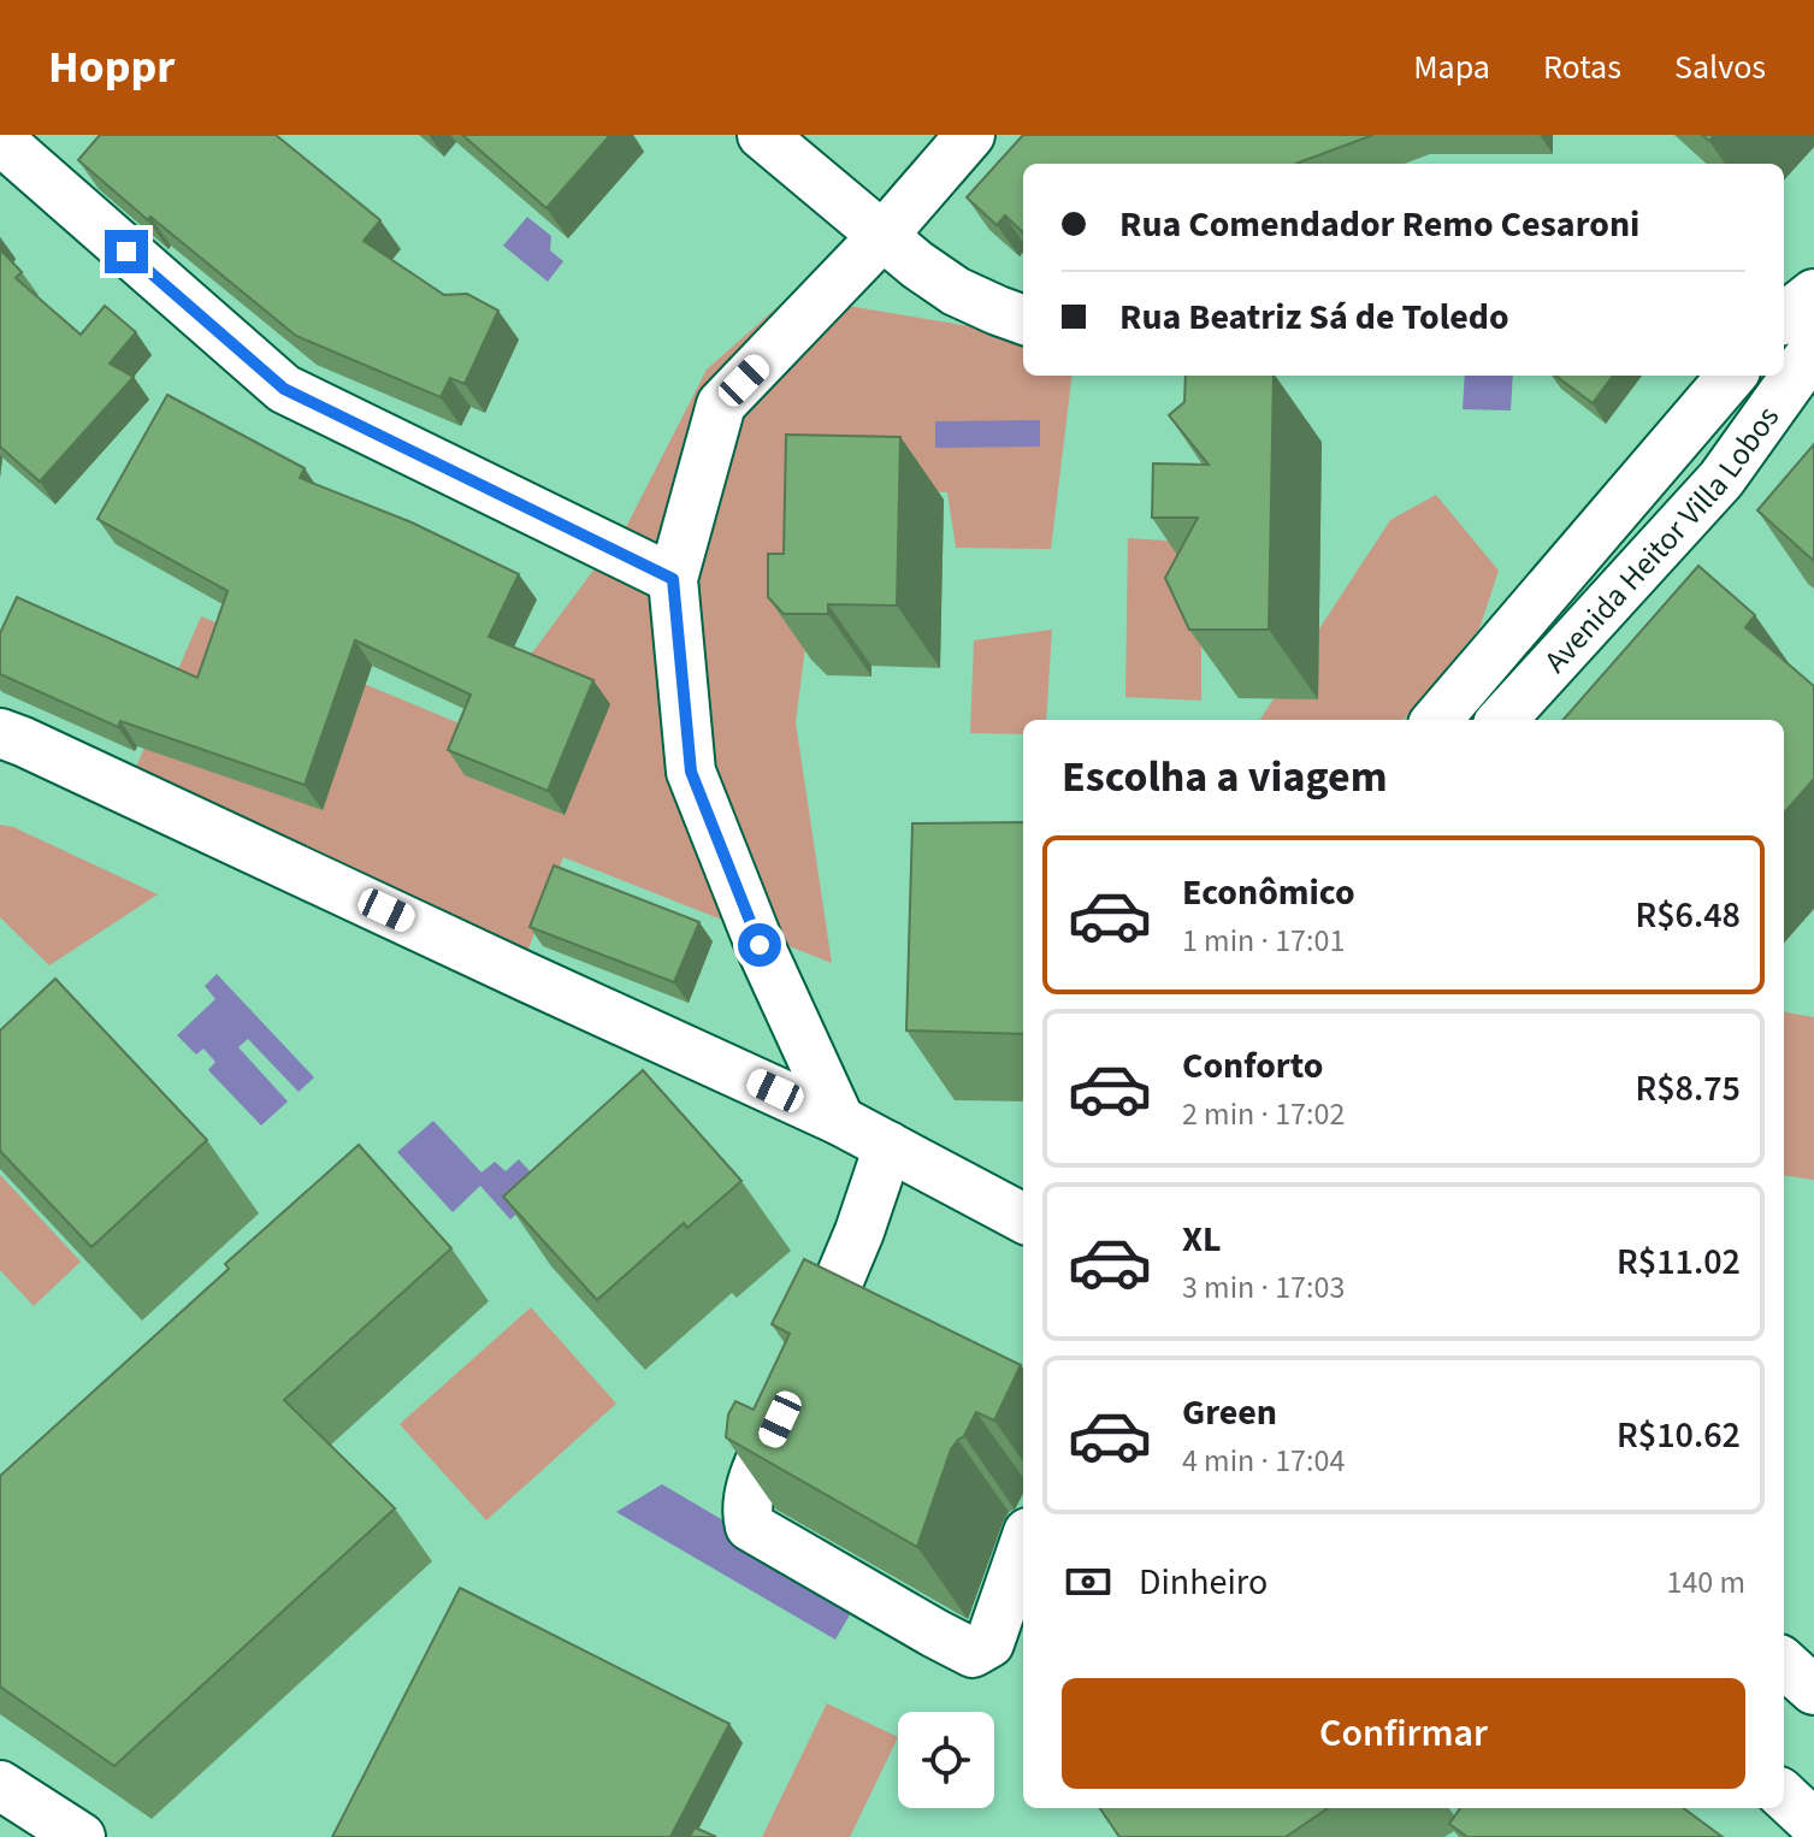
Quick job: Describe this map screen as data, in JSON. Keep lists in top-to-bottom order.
{
  "streets": {
    "street": ["Avenida Heitor Villa Lobos"]
  },
  "page": {
    "header": "Hoppr",
    "nav": ["Mapa", "Rotas", "Salvos"],
    "banner": ["Rua Comendador Remo Cesaroni", "Rua Beatriz Sá de Toledo"],
    "heading": "Escolha a viagem",
    "list": [
      {
        "name": "Econômico",
        "note": "1 min · 17:01",
        "value": "R$6.48"
      },
      {
        "name": "Conforto",
        "note": "2 min · 17:02",
        "value": "R$8.75"
      },
      {
        "name": "XL",
        "note": "3 min · 17:03",
        "value": "R$11.02"
      },
      {
        "name": "Green",
        "note": "4 min · 17:04",
        "value": "R$10.62"
      }
    ],
    "pay": ["Dinheiro", "140 m"],
    "buttons": "Confirmar"
  }
}
